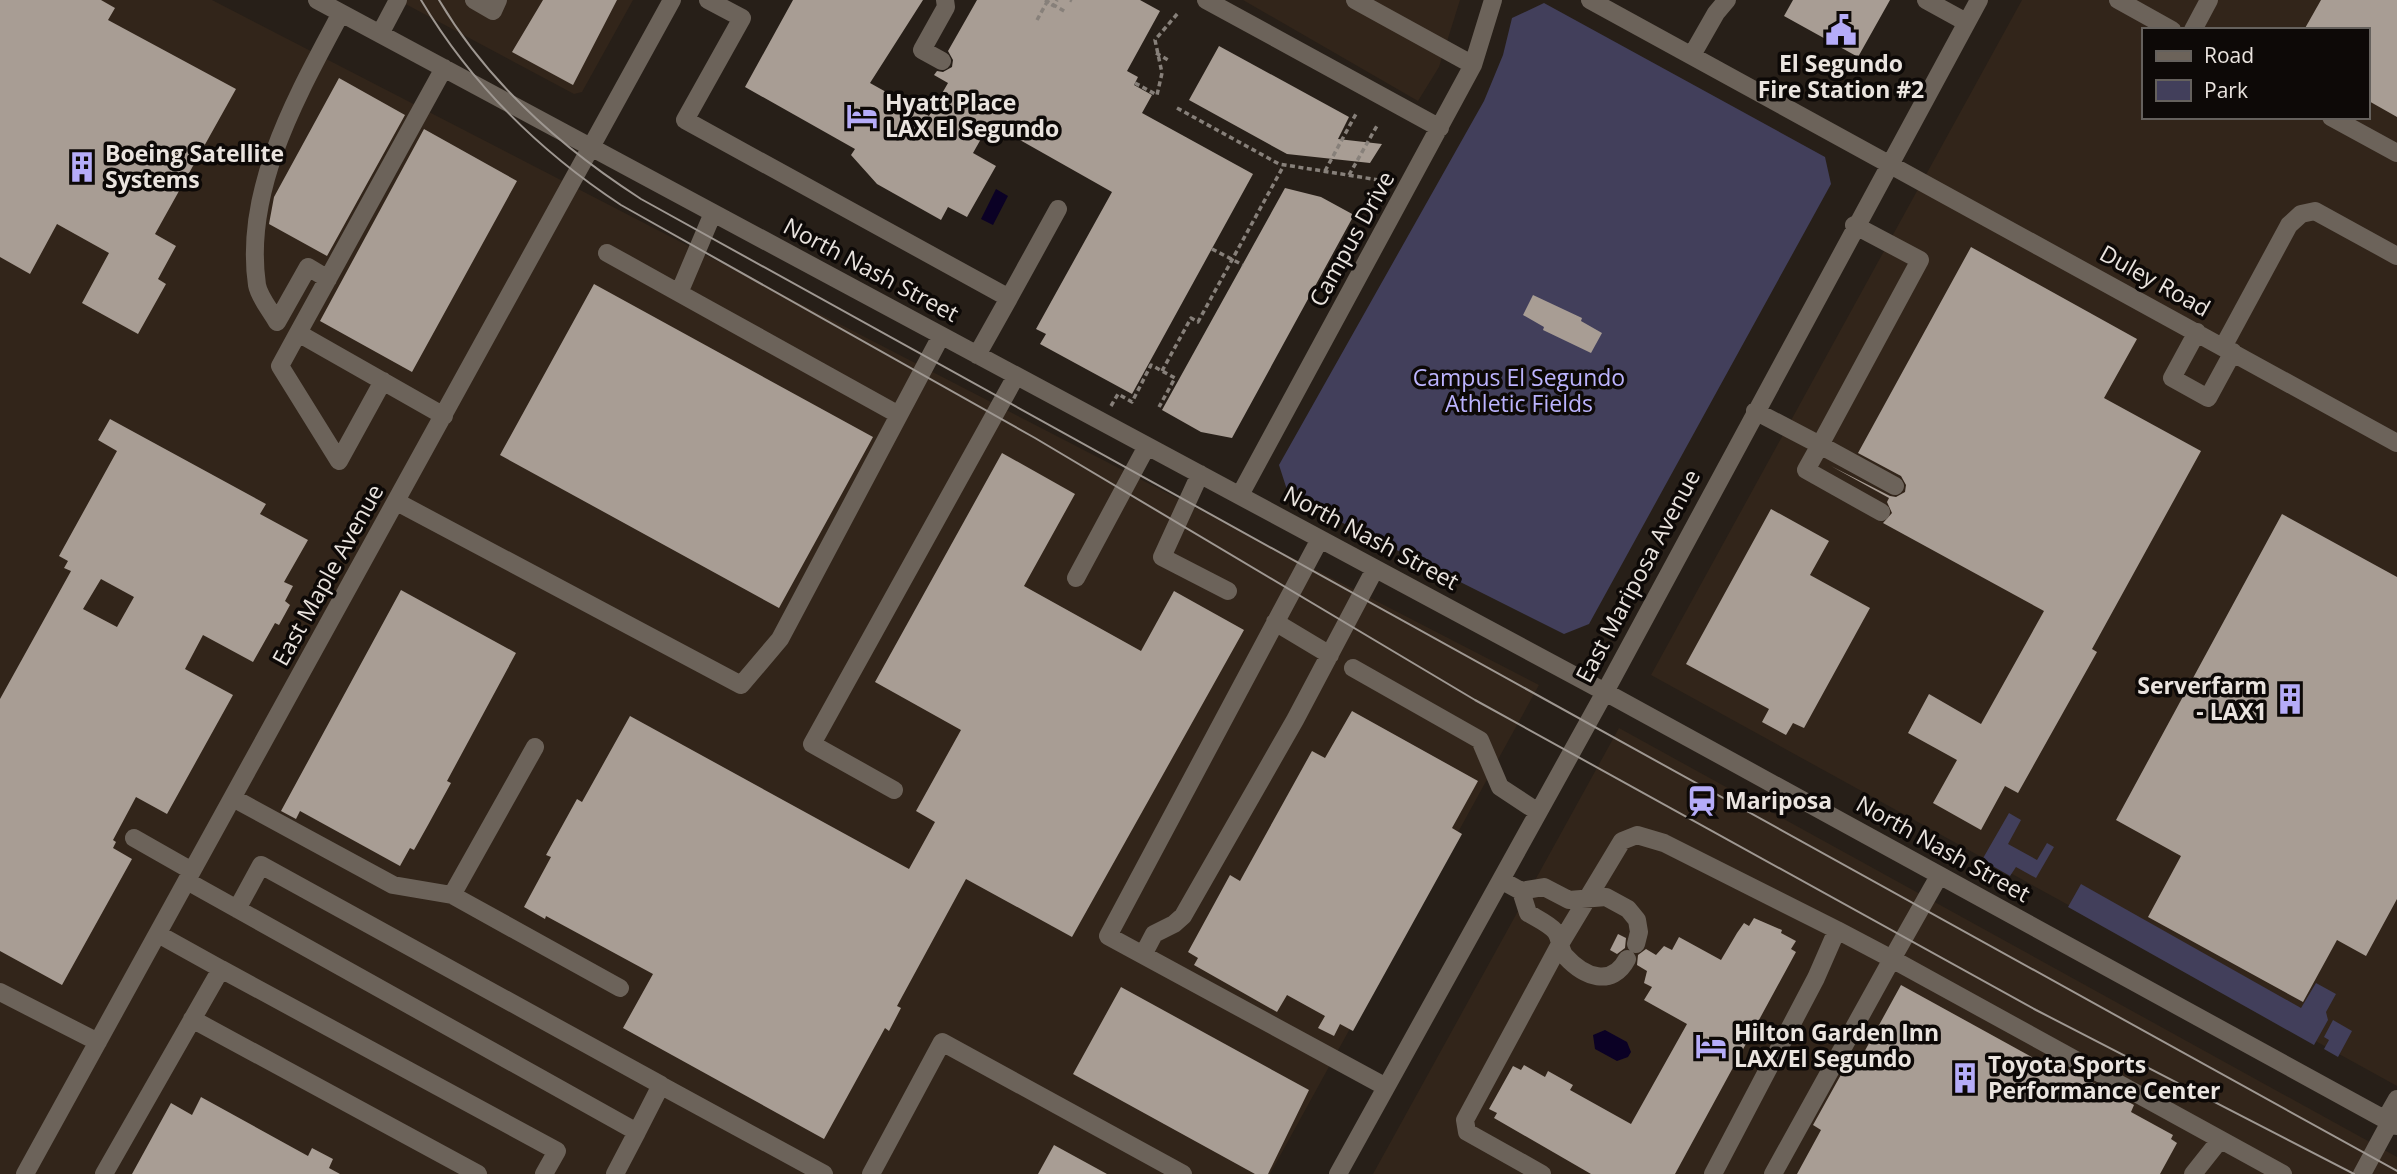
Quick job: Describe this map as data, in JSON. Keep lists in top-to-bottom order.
{
  "streets": {
    "street": [
      "Campus Drive",
      "North Nash Street",
      "Duley Road",
      "East Maple Avenue",
      "East Mariposa Avenue"
    ]
  },
  "crossings": [
    ["Campus Drive", "North Nash Street"],
    ["North Nash Street", "East Maple Avenue"],
    ["North Nash Street", "East Mariposa Avenue"],
    ["Duley Road", "East Mariposa Avenue"]
  ],
  "parks": ["Campus El Segundo Athletic Fields"],
  "places": {
    "public building": ["El Segundo Fire Station #2"],
    "hotel": ["Hyatt Place LAX El Segundo", "Hilton Garden Inn LAX/El Segundo"],
    "building": ["Boeing Satellite Systems", "Serverfarm - LAX1", "Toyota Sports Performance Center"],
    "station": ["Mariposa"]
  },
  "legend": ["Road", "Park"]
}
